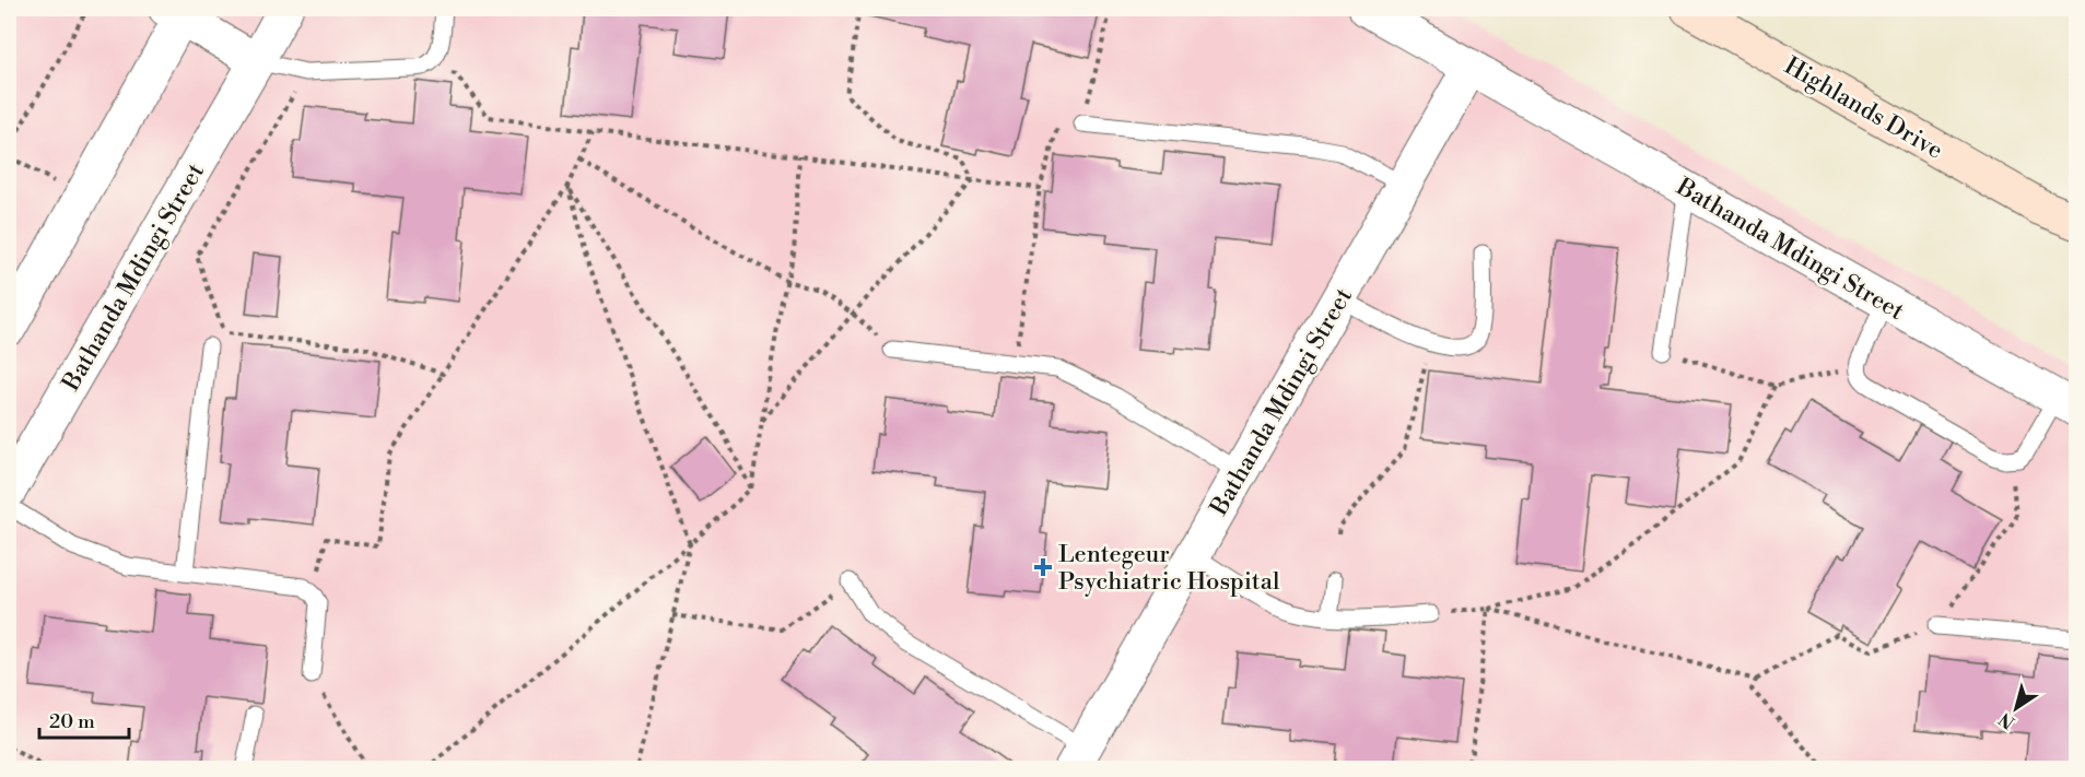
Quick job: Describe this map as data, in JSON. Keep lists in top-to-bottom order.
{
  "streets": {
    "main road": ["Highlands Drive"],
    "street": ["Bathanda Mdingi Street"]
  },
  "places": {
    "health": ["Lentegeur Psychiatric Hospital"]
  },
  "scale_bar": "20 m",
  "north": "bottom left"
}
